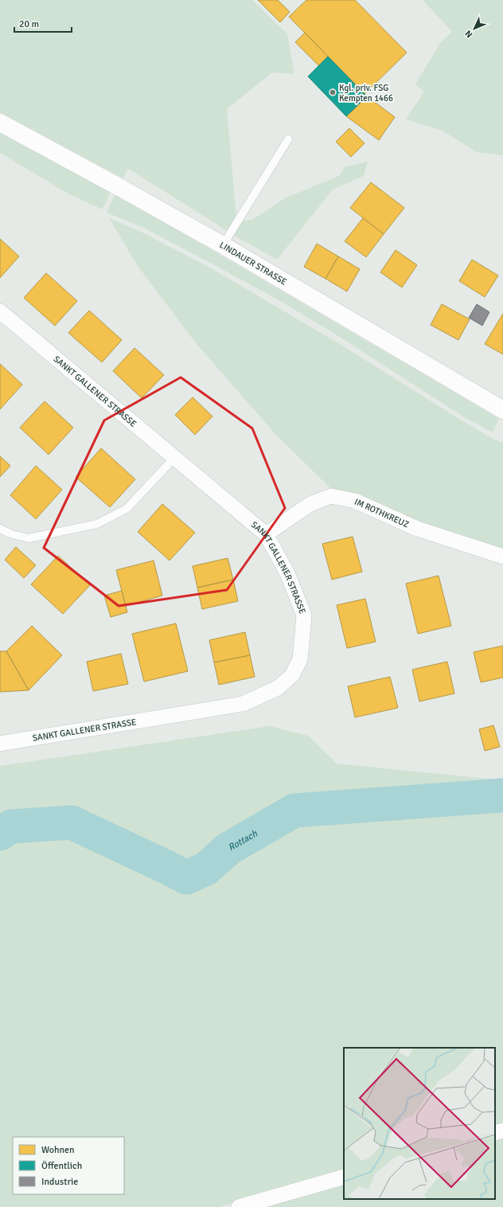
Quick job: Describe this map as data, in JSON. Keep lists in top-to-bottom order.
{
  "streets": {
    "main road": ["LINDAUER STRASSE"],
    "street": ["SANKT GALLENER STRASSE", "IM ROTHKREUZ"]
  },
  "crossings": [
    ["SANKT GALLENER STRASSE", "IM ROTHKREUZ"]
  ],
  "water": ["Rottach"],
  "places": ["Kgl. priv. FSG Kempten 1466"],
  "legend": ["Wohnen", "Öffentlich", "Industrie"],
  "scale_bar": "20 m",
  "north": "bottom left"
}
